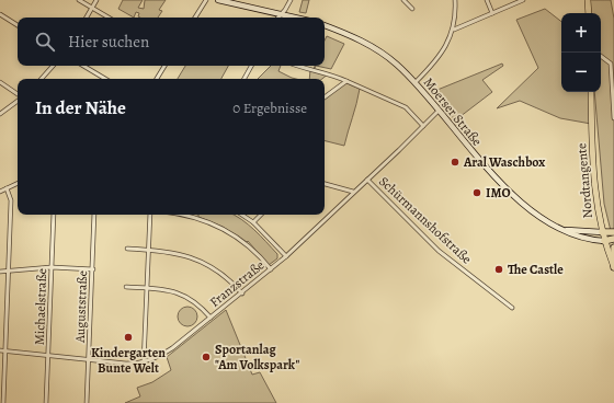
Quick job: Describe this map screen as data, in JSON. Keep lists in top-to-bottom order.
{
  "streets": {
    "main road": ["Nordtangente"],
    "street": [
      "Moerser Straße",
      "Schürmannshofstraße",
      "Franzstraße",
      "Michaelstraße",
      "Auguststraße"
    ]
  },
  "crossings": [
    ["Moerser Straße", "Nordtangente"],
    ["Moerser Straße", "Franzstraße"],
    ["Schürmannshofstraße", "Franzstraße"],
    ["Franzstraße", "Michaelstraße"],
    ["Franzstraße", "Auguststraße"]
  ],
  "places": [
    "Aral Waschbox",
    "IMO",
    "The Castle",
    "Kindergarten Bunte Welt",
    "Sportanlag \"Am Volkspark\""
  ],
  "page": {
    "map_buttons": ["+", "−"],
    "search": "Hier suchen",
    "heading": ["In der Nähe", "0 Ergebnisse"]
  }
}
